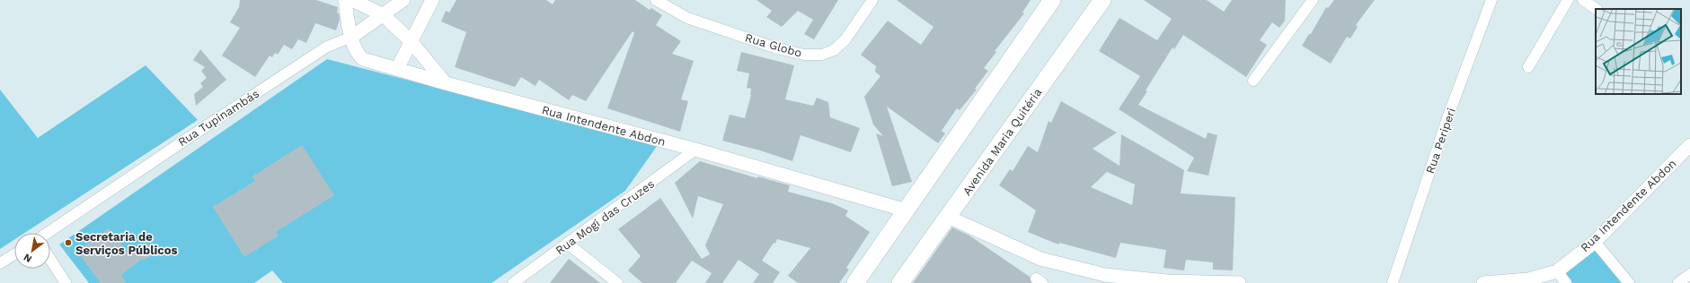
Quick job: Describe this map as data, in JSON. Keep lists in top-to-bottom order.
{
  "streets": {
    "main road": ["Avenida Maria Quitéria"],
    "street": [
      "Rua Globo",
      "Rua Tupinambás",
      "Rua Intendente Abdon",
      "Rua Periperi",
      "Rua Mogi das Cruzes"
    ]
  },
  "crossings": [
    ["Rua Tupinambás", "Rua Intendente Abdon"],
    ["Rua Intendente Abdon", "Rua Mogi das Cruzes"]
  ],
  "places": ["Secretaria de Serviços Públicos"],
  "north": "bottom left"
}
